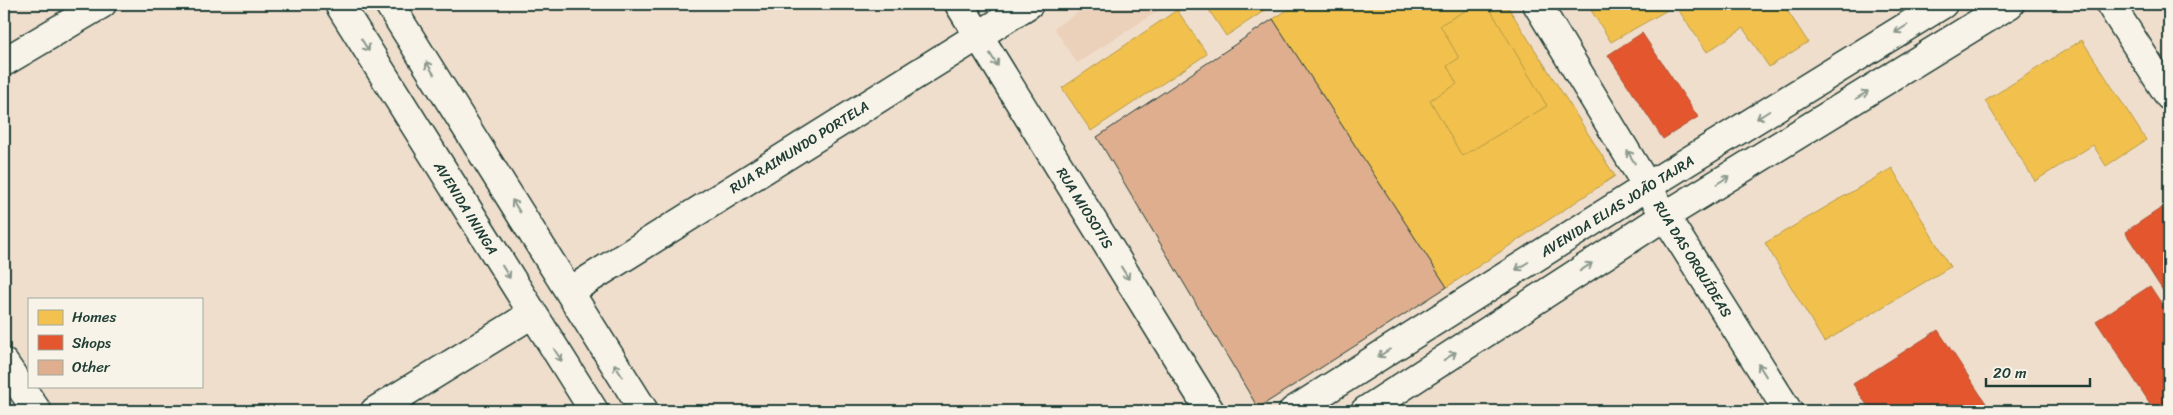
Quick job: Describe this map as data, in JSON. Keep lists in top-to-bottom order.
{
  "streets": {
    "street": [
      "RUA RAIMUNDO PORTELA",
      "AVENIDA ELIAS JOÃO TAJRA",
      "AVENIDA ININGA",
      "RUA MIOSOTIS",
      "RUA DAS ORQUÍDEAS"
    ]
  },
  "crossings": [
    ["RUA RAIMUNDO PORTELA", "RUA MIOSOTIS"],
    ["AVENIDA ELIAS JOÃO TAJRA", "RUA DAS ORQUÍDEAS"]
  ],
  "one_way": ["RUA MIOSOTIS", "RUA DAS ORQUÍDEAS"],
  "legend": ["Homes", "Shops", "Other"],
  "scale_bar": "20 m"
}
